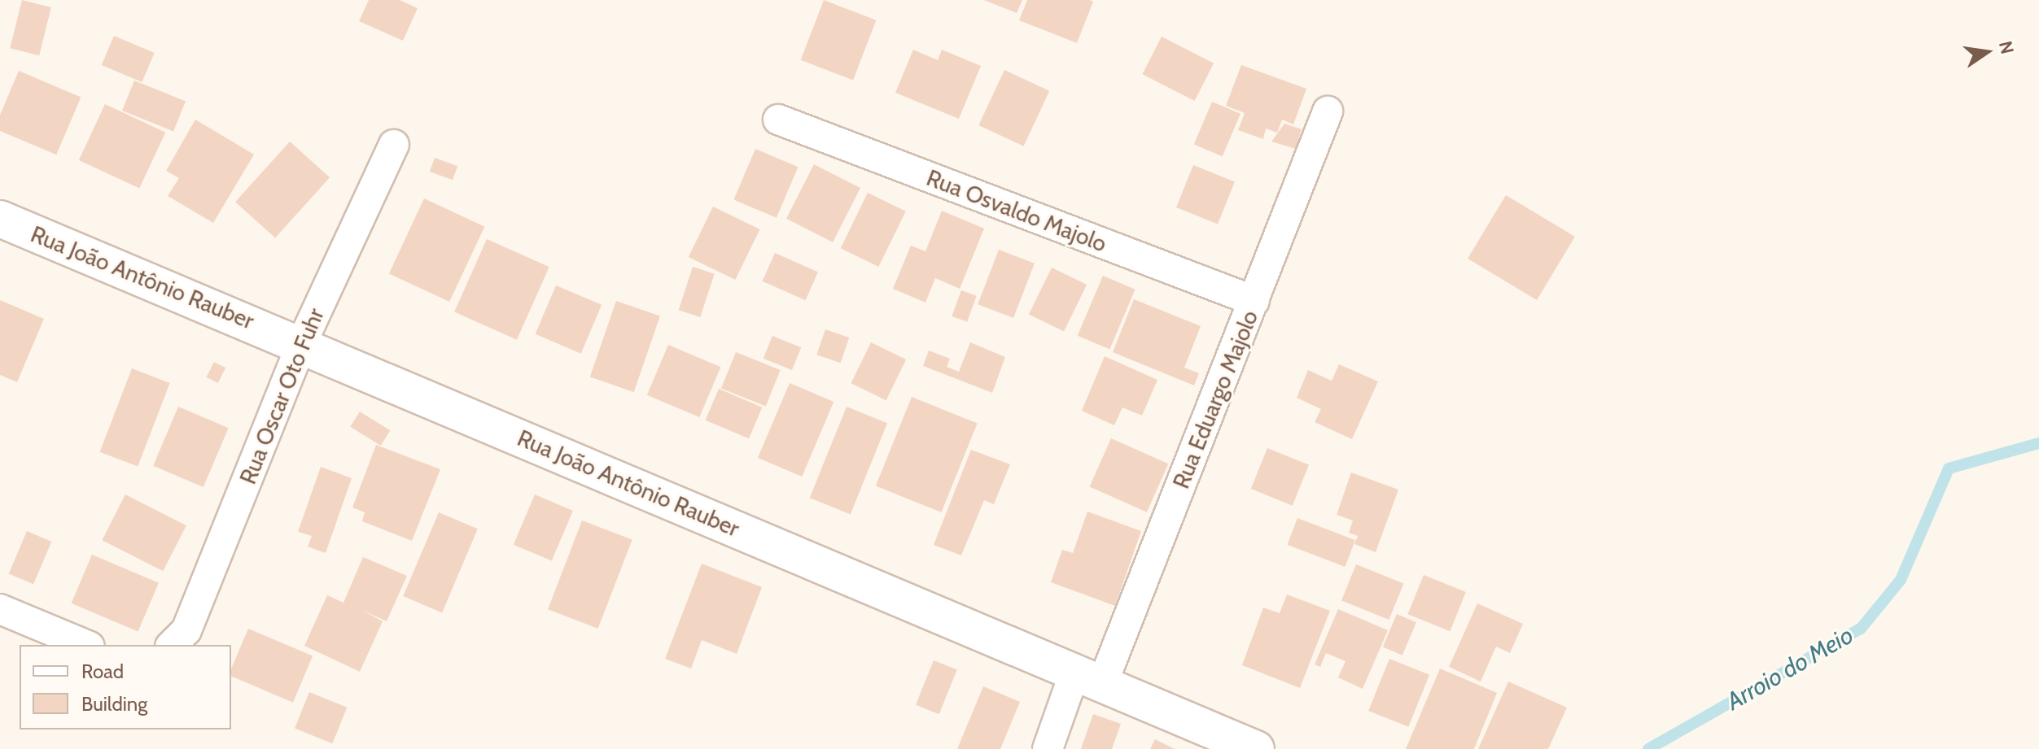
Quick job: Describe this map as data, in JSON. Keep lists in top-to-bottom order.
{
  "streets": {
    "street": [
      "Rua Osvaldo Majolo",
      "Rua João Antônio Rauber",
      "Rua Oscar Oto Fuhr",
      "Rua Eduargo Majolo"
    ]
  },
  "crossings": [
    ["Rua Osvaldo Majolo", "Rua Eduargo Majolo"],
    ["Rua João Antônio Rauber", "Rua Oscar Oto Fuhr"],
    ["Rua João Antônio Rauber", "Rua Eduargo Majolo"]
  ],
  "water": ["Arroio do Meio"],
  "legend": ["Road", "Building"],
  "north": "right"
}
